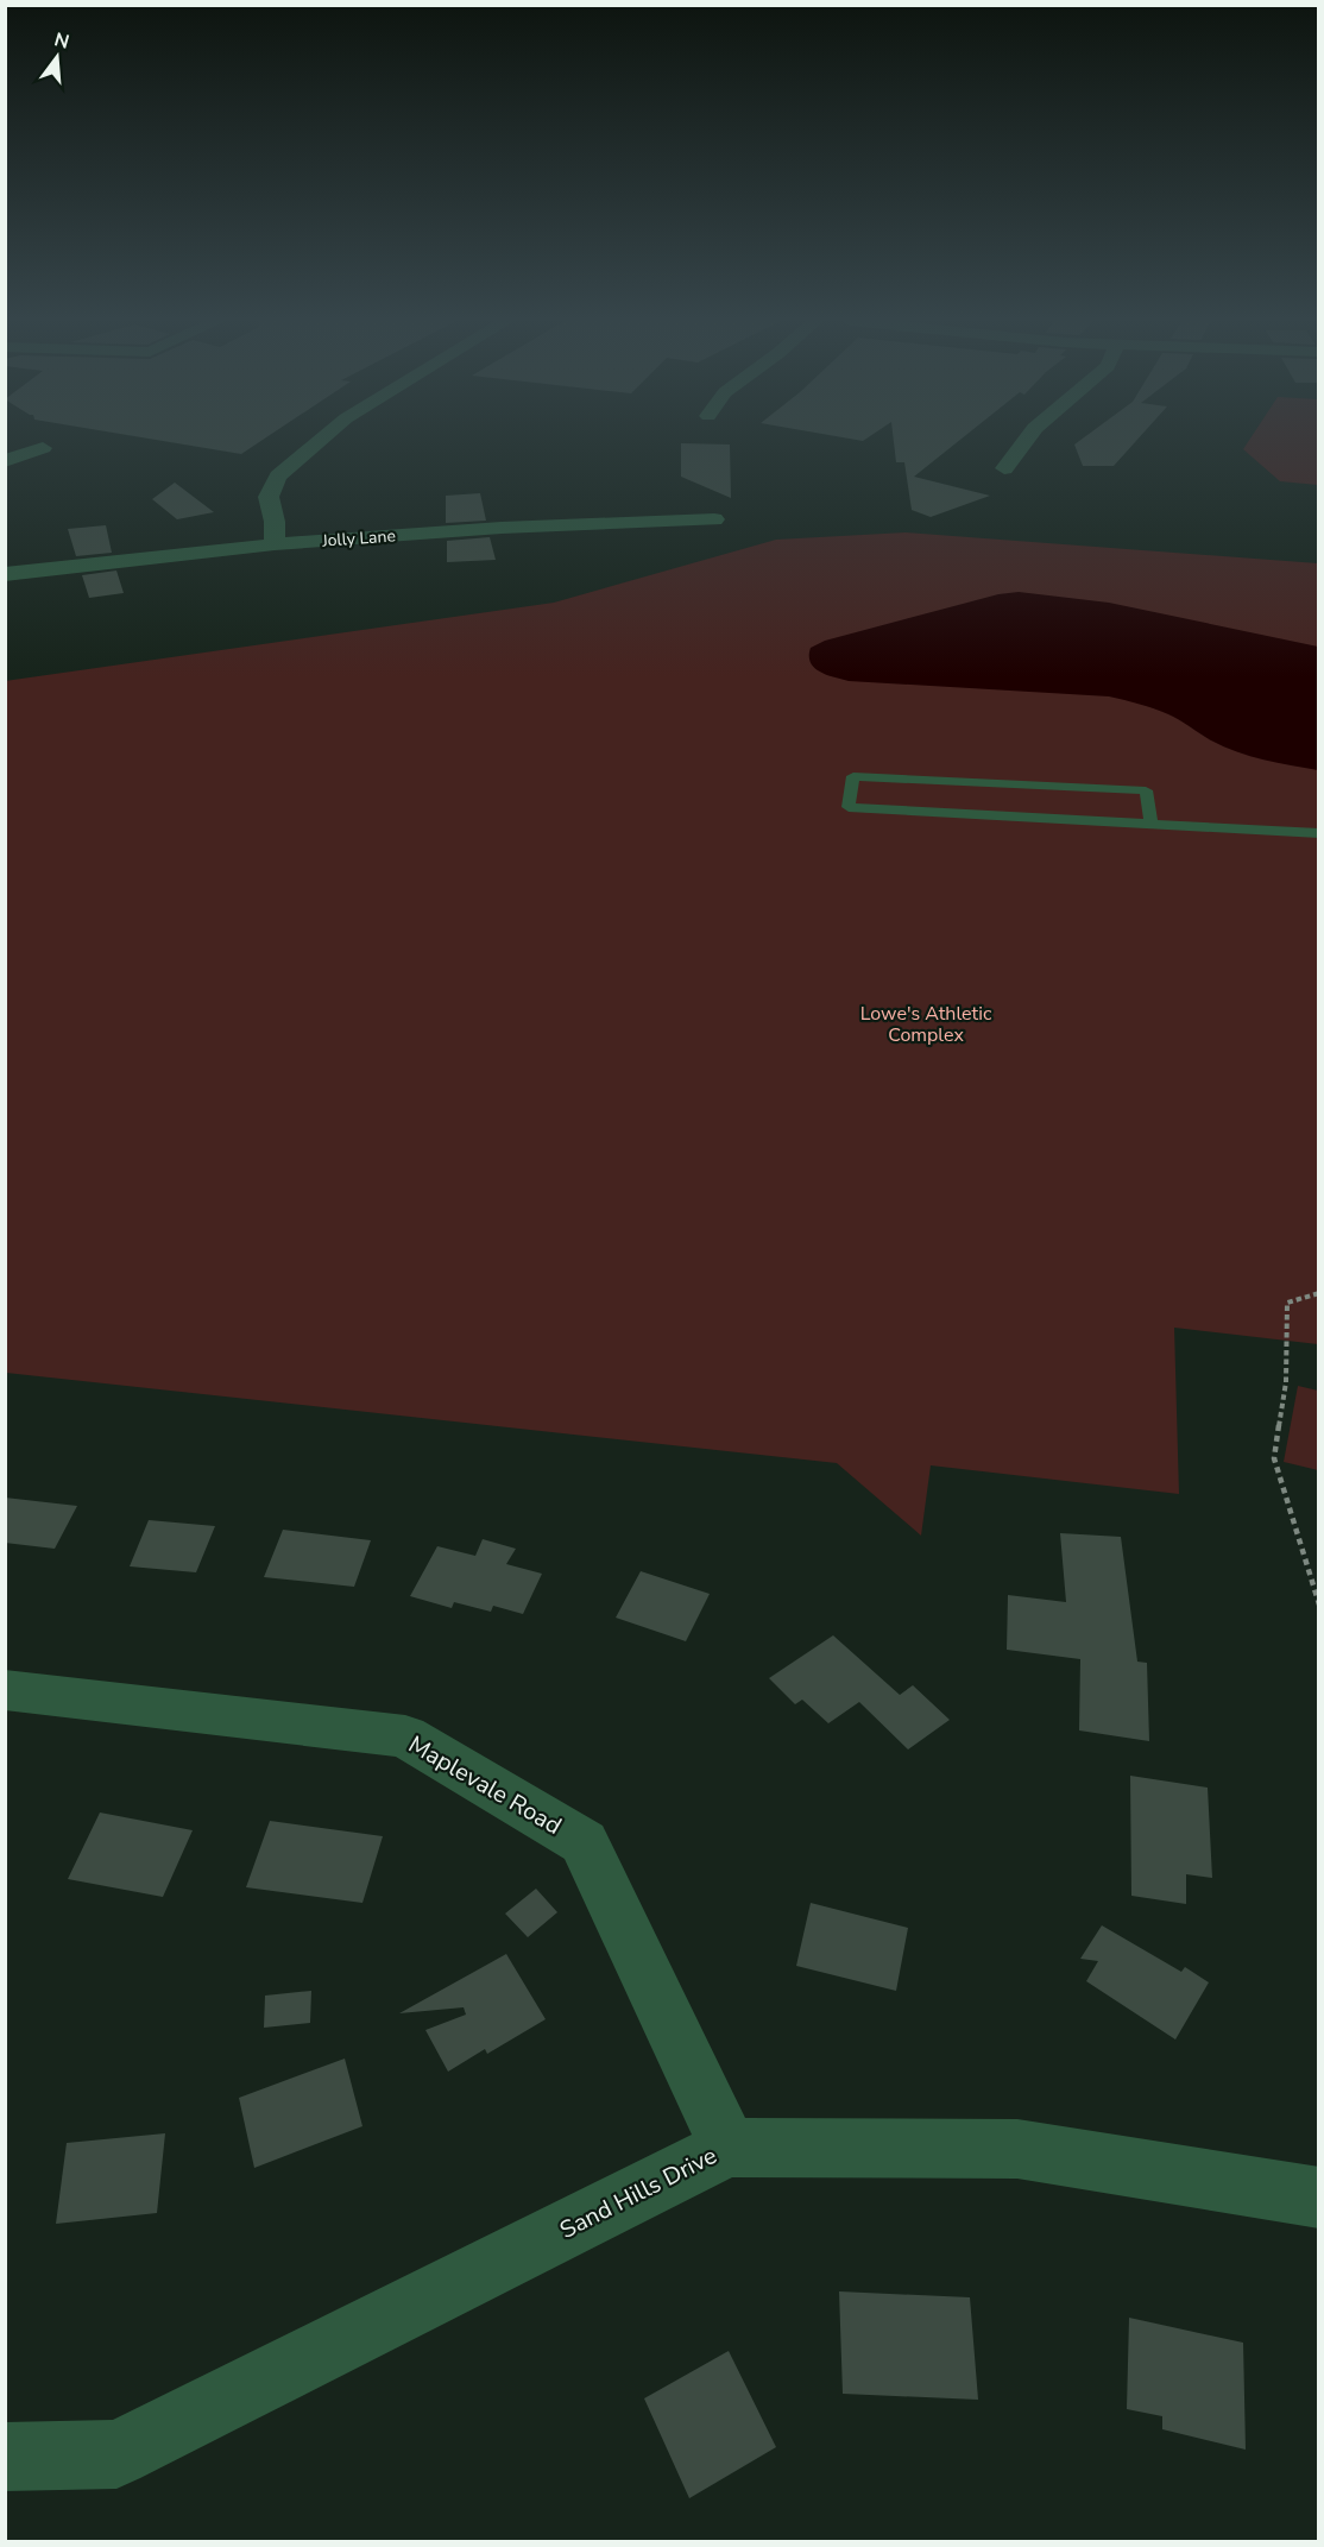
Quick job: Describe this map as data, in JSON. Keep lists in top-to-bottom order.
{
  "streets": {
    "street": ["Jolly Lane", "Maplevale Road", "Sand Hills Drive"]
  },
  "crossings": [
    ["Maplevale Road", "Sand Hills Drive"]
  ],
  "parks": ["Lowe's Athletic Complex"],
  "north": "top"
}
